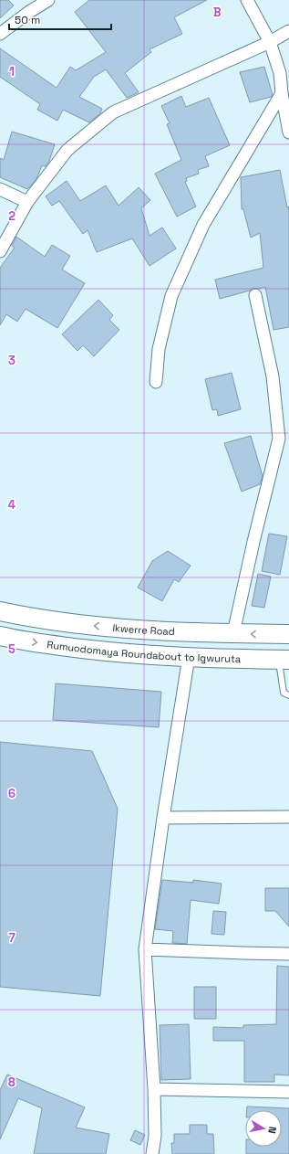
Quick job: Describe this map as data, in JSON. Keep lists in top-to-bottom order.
{
  "streets": {
    "main road": ["Ikwerre Road", "Rumuodomaya Roundabout to Igwuruta"]
  },
  "one_way": ["Ikwerre Road", "Rumuodomaya Roundabout to Igwuruta"],
  "scale_bar": "50 m",
  "north": "right",
  "grid": {
    "columns": ["B"],
    "rows": [
      "1",
      "2",
      "3",
      "4",
      "5",
      "6",
      "7",
      "8"
    ]
  }
}
